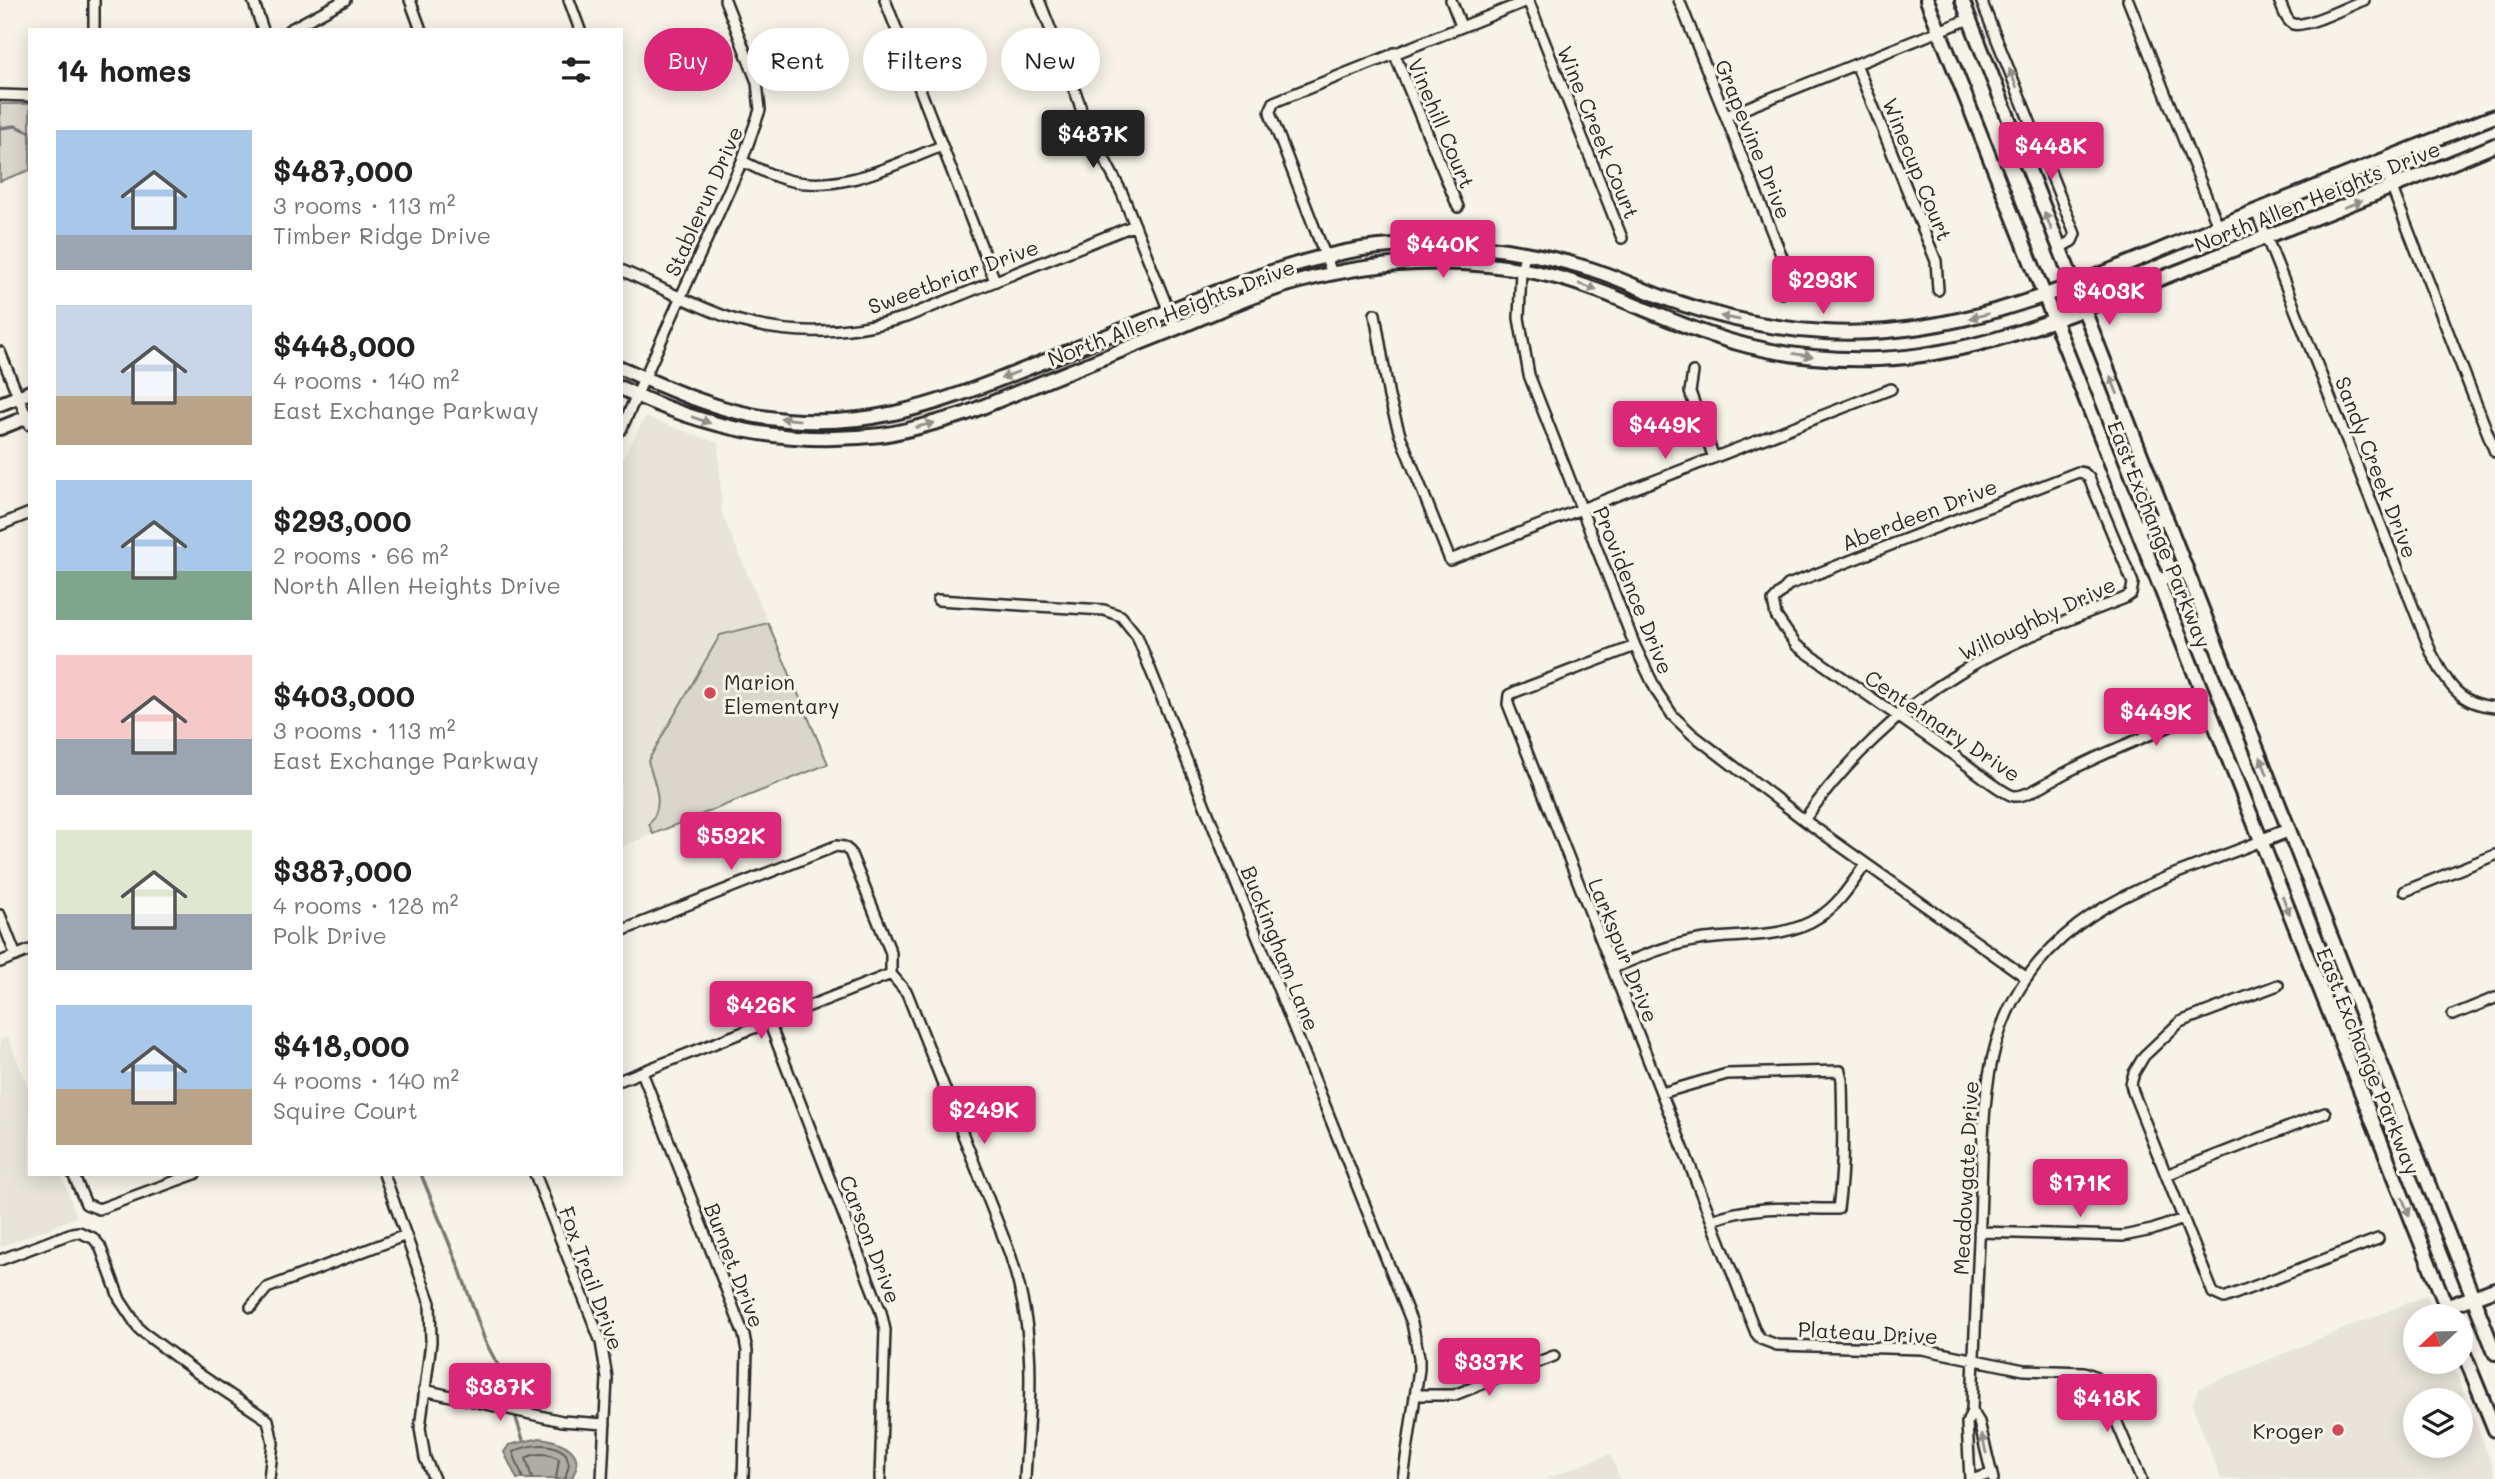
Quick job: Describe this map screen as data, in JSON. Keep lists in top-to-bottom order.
{
  "streets": {
    "main road": ["North Allen Heights Drive", "East Exchange Parkway"],
    "street": [
      "Vinehill Court",
      "Wine Creek Court",
      "Grapevine Drive",
      "Winecup Court",
      "Stablerun Drive",
      "Sweetbriar Drive",
      "Sandy Creek Drive",
      "Aberdeen Drive",
      "Providence Drive",
      "Willoughby Drive",
      "Centennary Drive",
      "Buckingham Lane",
      "Larkspur Drive",
      "Meadowgate Drive",
      "Carson Drive",
      "Burnet Drive",
      "Fox Trail Drive",
      "Plateau Drive"
    ]
  },
  "crossings": [
    ["North Allen Heights Drive", "Stablerun Drive"],
    ["North Allen Heights Drive", "Sandy Creek Drive"],
    ["North Allen Heights Drive", "East Exchange Parkway"],
    ["North Allen Heights Drive", "Providence Drive"],
    ["Stablerun Drive", "Sweetbriar Drive"],
    ["Aberdeen Drive", "Willoughby Drive"],
    ["Aberdeen Drive", "Centennary Drive"],
    ["East Exchange Parkway", "Meadowgate Drive"],
    ["Providence Drive", "Willoughby Drive"],
    ["Providence Drive", "Larkspur Drive"],
    ["Providence Drive", "Meadowgate Drive"],
    ["Willoughby Drive", "Centennary Drive"],
    ["Larkspur Drive", "Plateau Drive"],
    ["Meadowgate Drive", "Plateau Drive"]
  ],
  "places": ["Marion Elementary", "Kroger"],
  "north": "left",
  "page": {
    "chip": [
      "Buy",
      "Rent",
      "Filters",
      "New"
    ],
    "heading": "14 homes",
    "price": [
      "$487K",
      "$448K",
      "$440K",
      "$293K",
      "$403K",
      "$449K",
      "$449K",
      "$592K",
      "$426K",
      "$249K",
      "$171K",
      "$337K",
      "$387K",
      "$418K"
    ],
    "list": [
      {
        "name": "$487,000",
        "note": "3 rooms · 113 m² · Timber Ridge Drive"
      },
      {
        "name": "$448,000",
        "note": "4 rooms · 140 m² · East Exchange Parkway"
      },
      {
        "name": "$293,000",
        "note": "2 rooms · 66 m² · North Allen Heights Drive"
      },
      {
        "name": "$403,000",
        "note": "3 rooms · 113 m² · East Exchange Parkway"
      },
      {
        "name": "$387,000",
        "note": "4 rooms · 128 m² · Polk Drive"
      },
      {
        "name": "$418,000",
        "note": "4 rooms · 140 m² · Squire Court"
      }
    ]
  }
}
